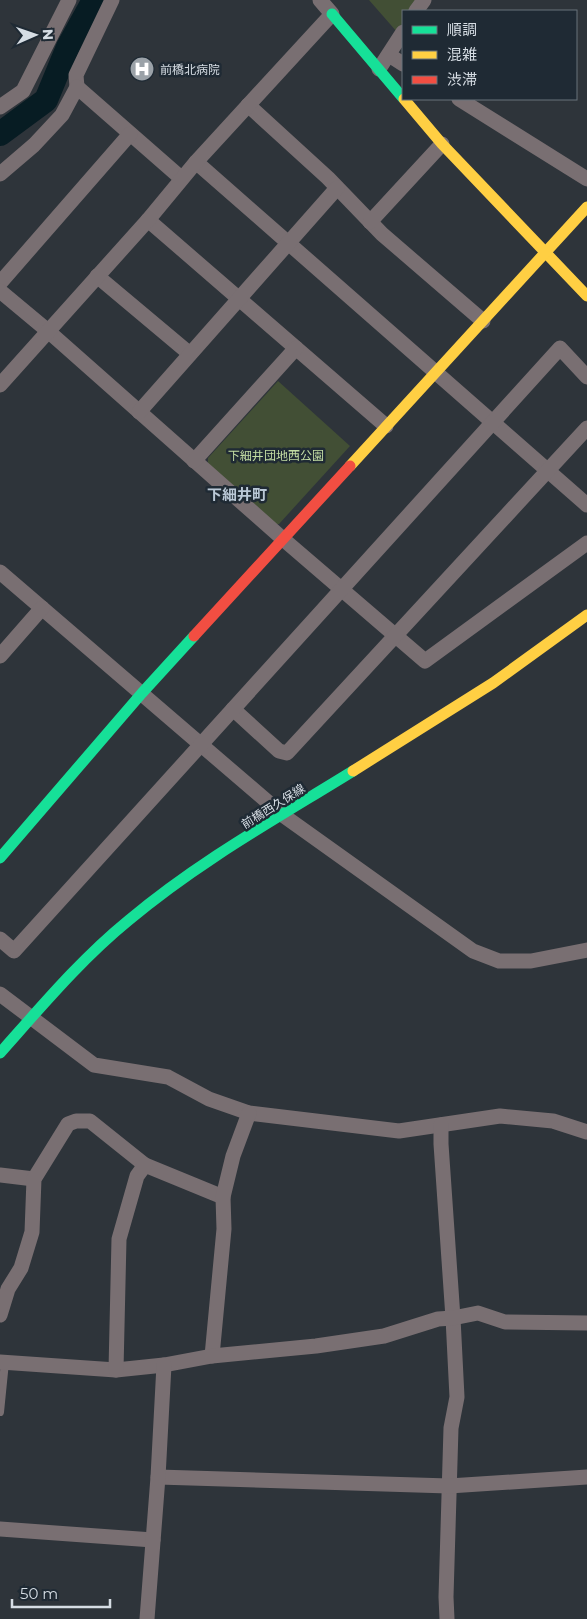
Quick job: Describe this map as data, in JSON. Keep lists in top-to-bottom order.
{
  "streets": {
    "street": ["前橋西久保線"]
  },
  "districts": ["下細井町"],
  "parks": ["下細井団地西公園"],
  "places": {
    "hospital": ["前橋北病院"]
  },
  "legend": ["順調", "混雑", "渋滞"],
  "scale_bar": "50 m",
  "north": "right"
}
